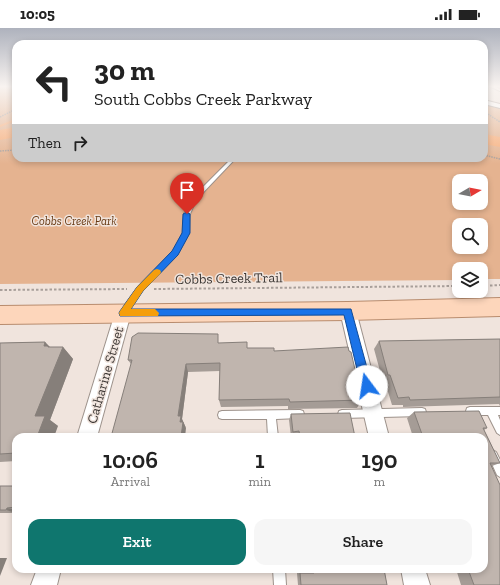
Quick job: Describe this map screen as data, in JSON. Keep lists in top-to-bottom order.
{
  "streets": {
    "street": ["Catharine Street"],
    "path": ["Cobbs Creek Trail"]
  },
  "parks": ["Cobbs Creek Park"],
  "north": "right",
  "page": {
    "status": "10:05",
    "turn": ["30 m", "South Cobbs Creek Parkway"],
    "then": "Then",
    "eta": [
      "10:06",
      "Arrival",
      "1",
      "min",
      "190",
      "m"
    ],
    "buttons": ["Exit", "Share"]
  }
}
